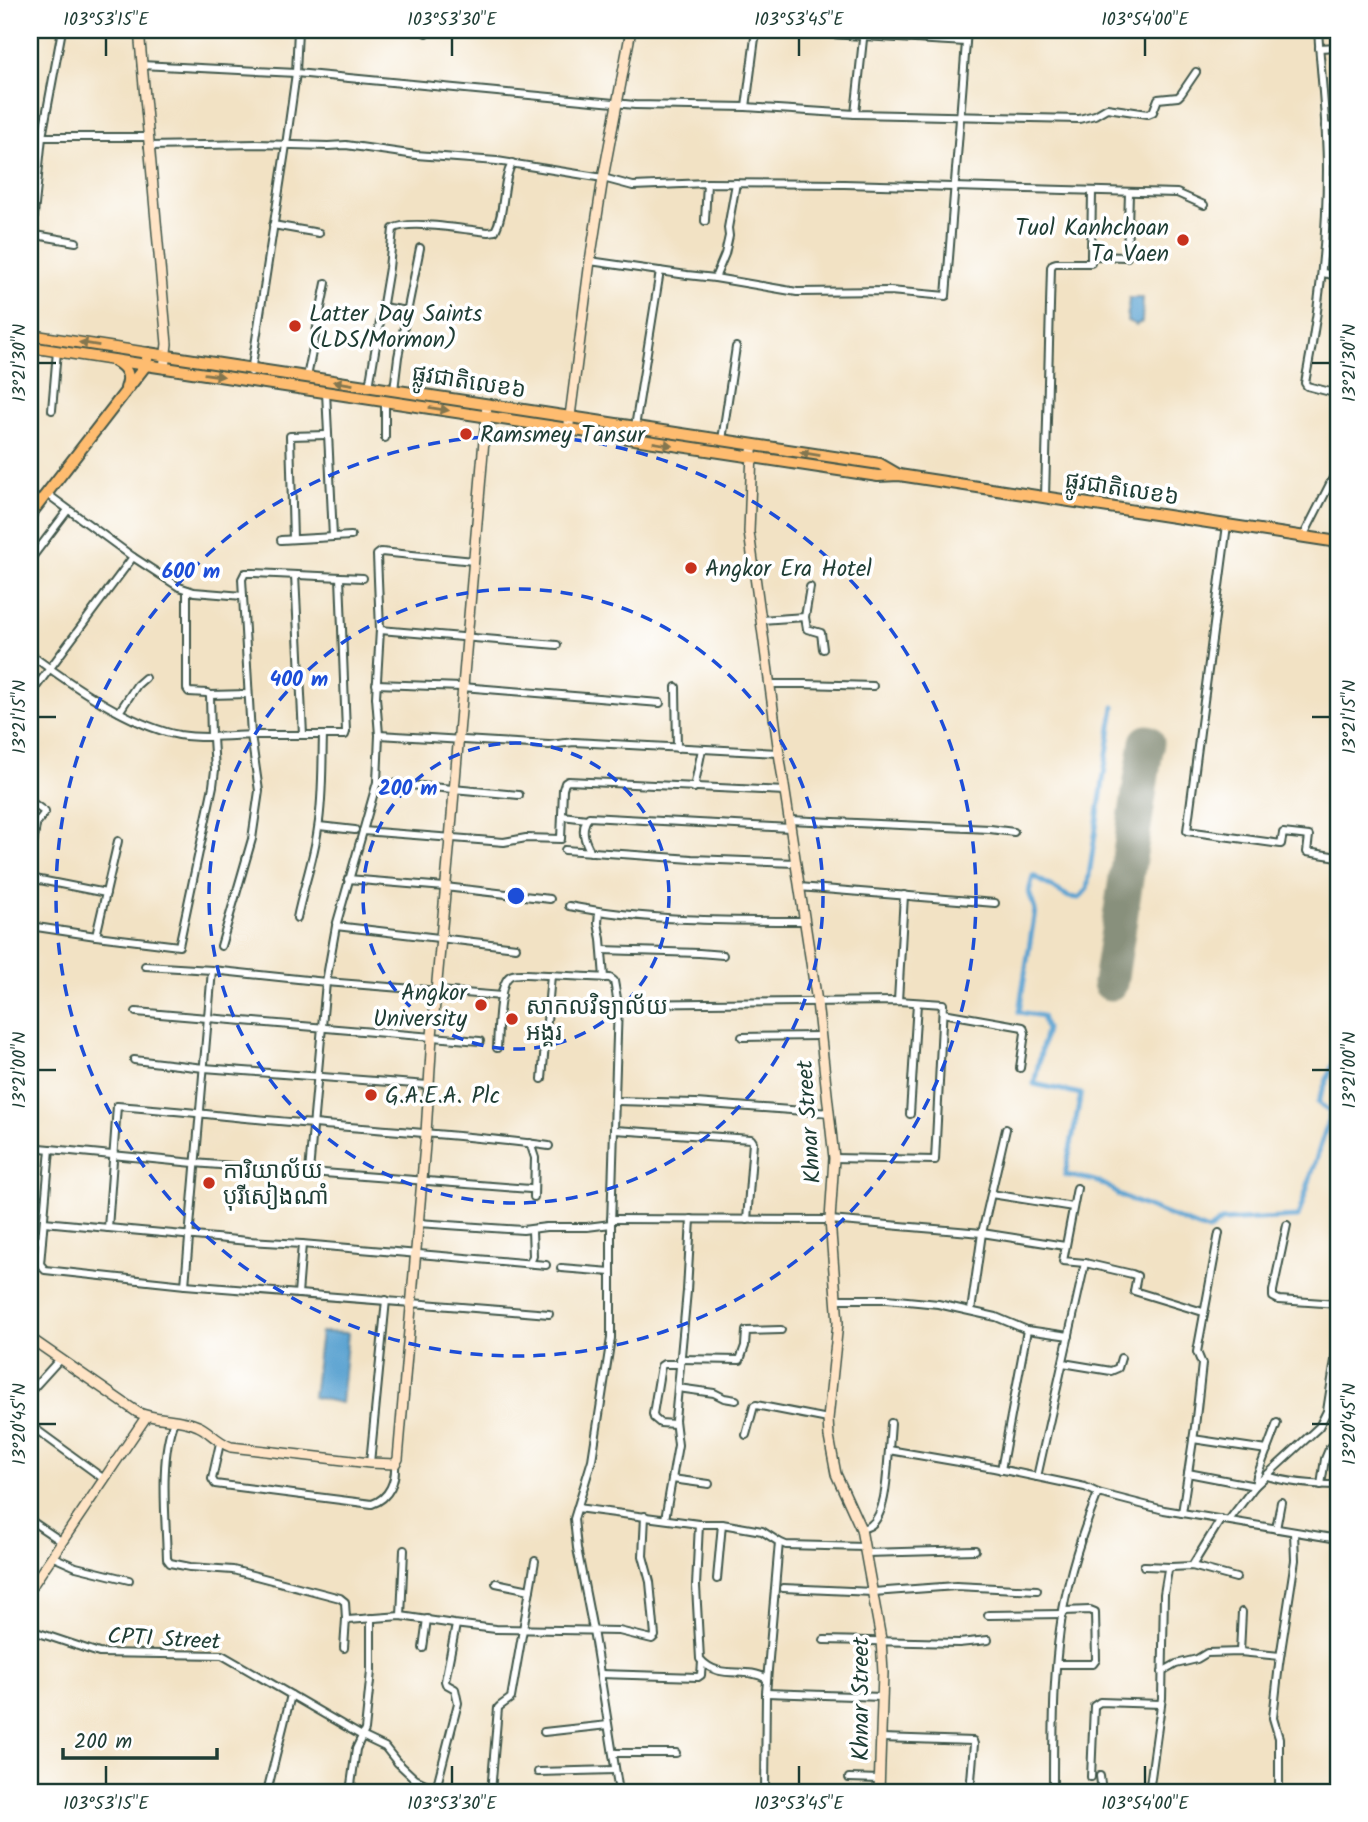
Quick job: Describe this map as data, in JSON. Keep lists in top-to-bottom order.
{
  "streets": {
    "highway": ["ផ្លូវជាតិលេខ៦"],
    "street": ["Khnar Street", "CPTI Street"]
  },
  "crossings": [
    ["ផ្លូវជាតិលេខ៦", "Khnar Street"]
  ],
  "places": [
    "Tuol Kanhchoan Ta Vaen",
    "Latter Day Saints (LDS/Mormon)",
    "Ramsmey Tansur",
    "Angkor Era Hotel",
    "Angkor University",
    "សាកលវិទ្យាល័យ អង្គរ",
    "G.A.E.A. Plc",
    "ការិយាល័យ បុរីសៀងណាំ"
  ],
  "scale_bar": "200 m",
  "coordinates": [
    "103°53'15\"E",
    "103°53'30\"E",
    "103°53'45\"E",
    "103°54'00\"E",
    "13°21'30\"N",
    "13°21'15\"N",
    "13°21'00\"N",
    "13°20'45\"N"
  ],
  "rings": ["600 m", "400 m", "200 m"]
}
